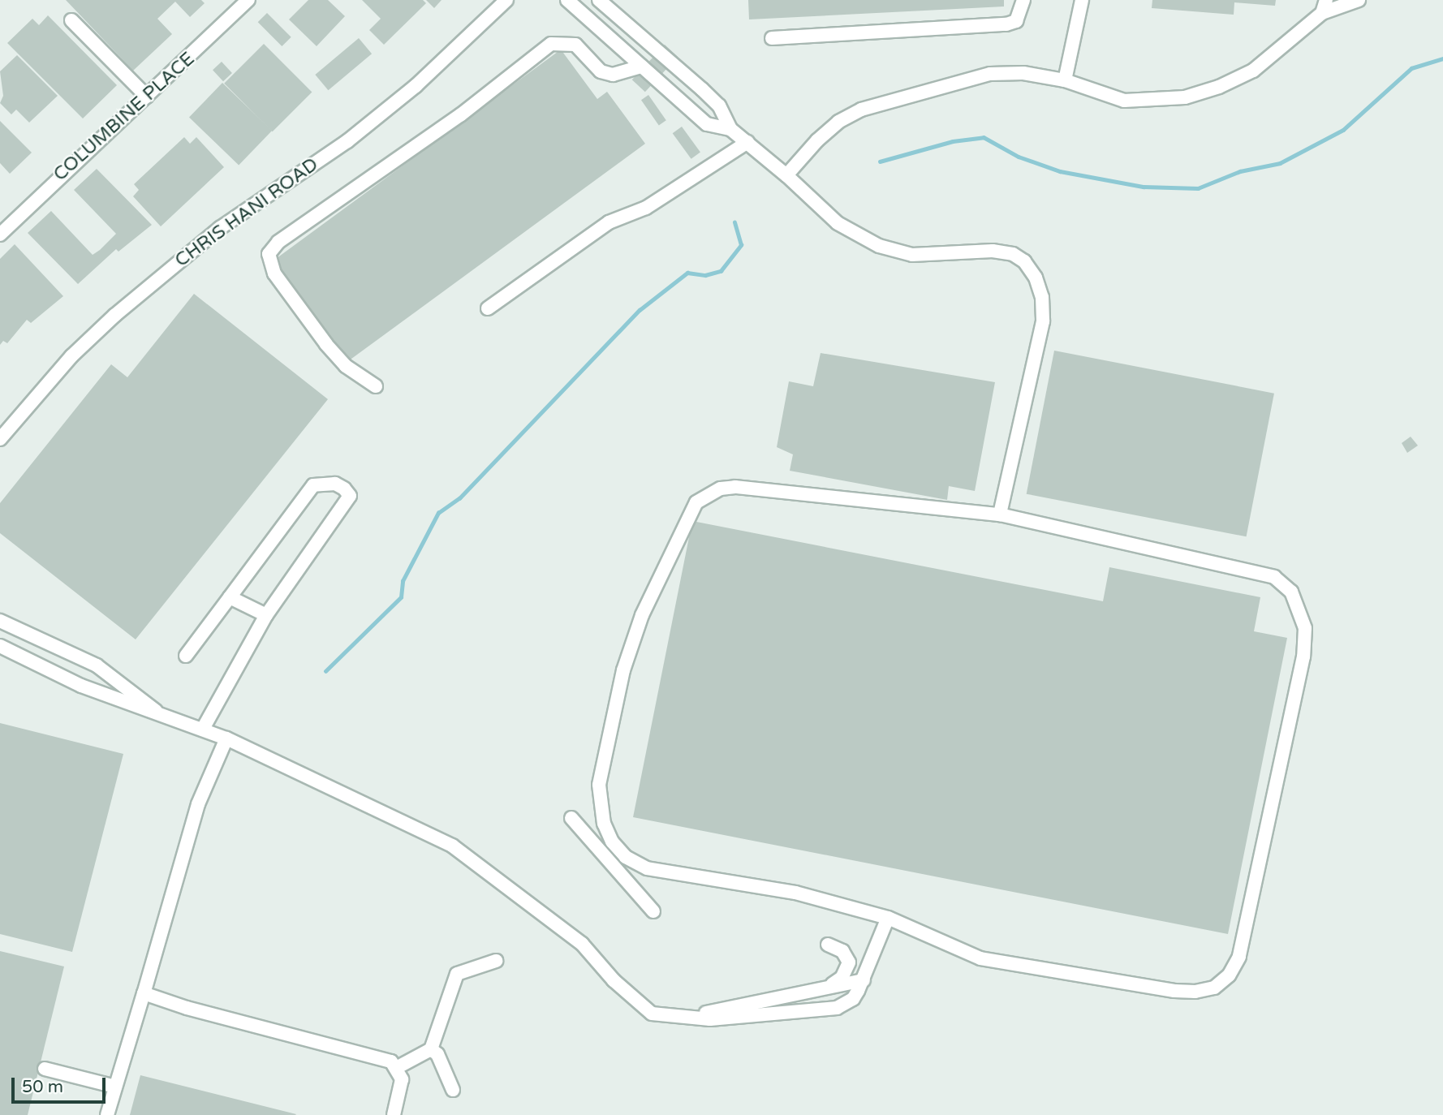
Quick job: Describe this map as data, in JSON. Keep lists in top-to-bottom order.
{
  "streets": {
    "street": ["COLUMBINE PLACE", "CHRIS HANI ROAD"]
  },
  "scale_bar": "50 m"
}
